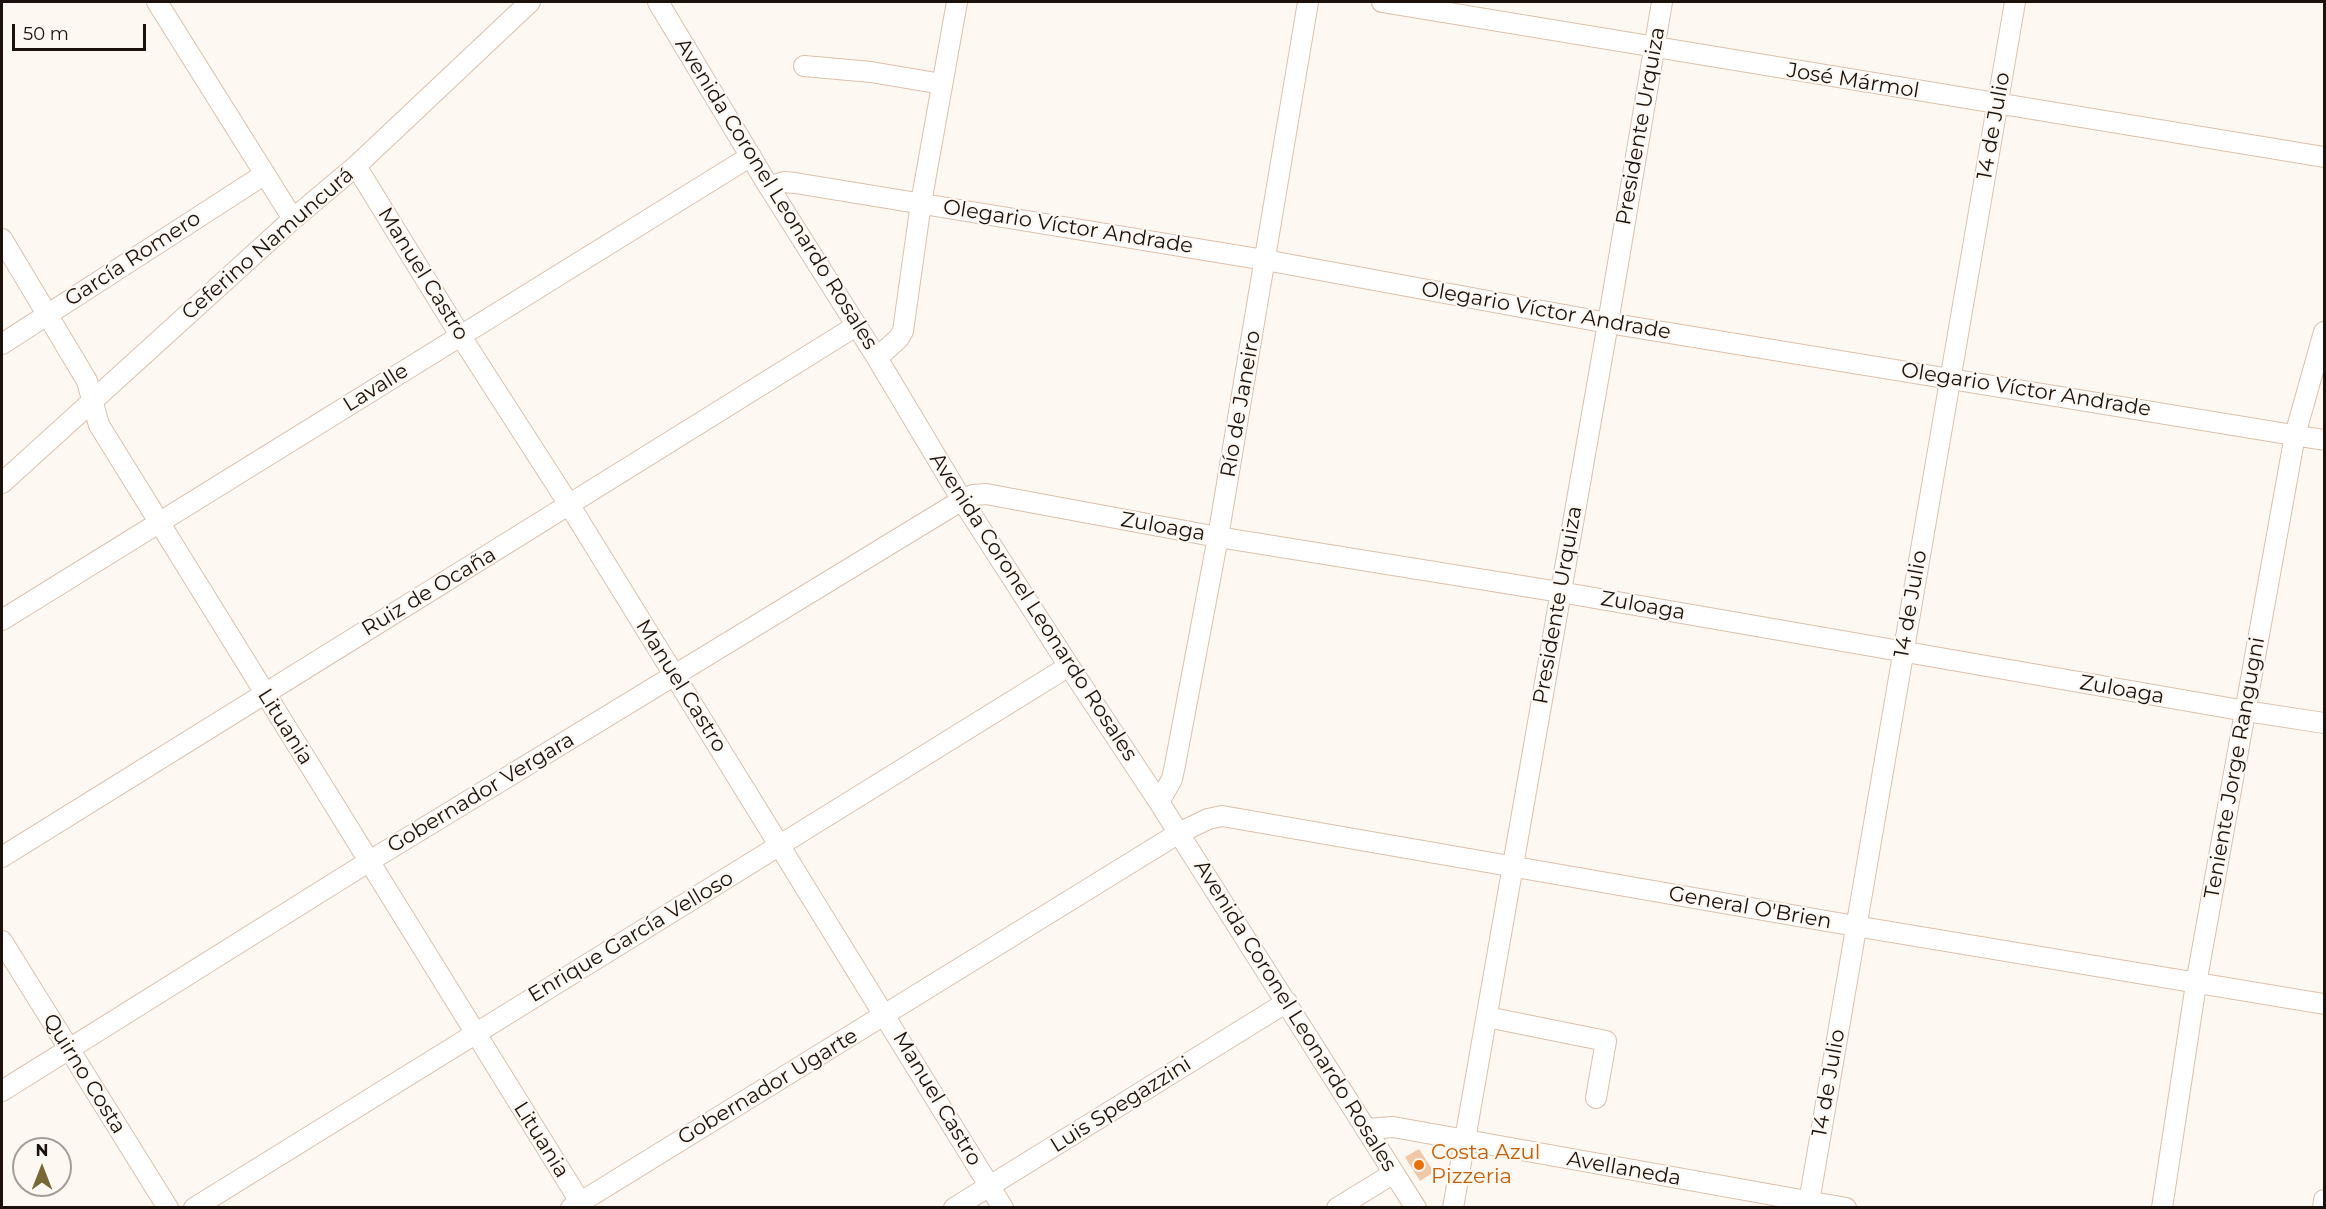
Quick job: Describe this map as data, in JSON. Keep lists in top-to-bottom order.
{
  "streets": {
    "street": [
      "José Mármol",
      "Presidente Urquiza",
      "14 de Julio",
      "Avenida Coronel Leonardo Rosales",
      "Olegario Víctor Andrade",
      "Ceferino Namuncurá",
      "García Romero",
      "Manuel Castro",
      "Lavalle",
      "Río de Janeiro",
      "Zuloaga",
      "Ruiz de Ocaña",
      "Lituania",
      "Teniente Jorge Rangugni",
      "Gobernador Vergara",
      "General O'Brien",
      "Enrique García Velloso",
      "Quirno Costa",
      "Gobernador Ugarte",
      "Luis Spegazzini",
      "Avellaneda"
    ]
  },
  "crossings": [
    ["José Mármol", "Presidente Urquiza"],
    ["José Mármol", "14 de Julio"],
    ["Presidente Urquiza", "Olegario Víctor Andrade"],
    ["Presidente Urquiza", "Zuloaga"],
    ["Presidente Urquiza", "General O'Brien"],
    ["Presidente Urquiza", "Avellaneda"],
    ["14 de Julio", "Olegario Víctor Andrade"],
    ["14 de Julio", "Zuloaga"],
    ["14 de Julio", "General O'Brien"],
    ["14 de Julio", "Avellaneda"],
    ["Avenida Coronel Leonardo Rosales", "Olegario Víctor Andrade"],
    ["Avenida Coronel Leonardo Rosales", "Lavalle"],
    ["Avenida Coronel Leonardo Rosales", "Río de Janeiro"],
    ["Avenida Coronel Leonardo Rosales", "Zuloaga"],
    ["Avenida Coronel Leonardo Rosales", "Ruiz de Ocaña"],
    ["Avenida Coronel Leonardo Rosales", "Gobernador Vergara"],
    ["Avenida Coronel Leonardo Rosales", "General O'Brien"],
    ["Avenida Coronel Leonardo Rosales", "Enrique García Velloso"],
    ["Avenida Coronel Leonardo Rosales", "Gobernador Ugarte"],
    ["Avenida Coronel Leonardo Rosales", "Luis Spegazzini"],
    ["Avenida Coronel Leonardo Rosales", "Avellaneda"],
    ["Olegario Víctor Andrade", "Río de Janeiro"],
    ["Olegario Víctor Andrade", "Teniente Jorge Rangugni"],
    ["Ceferino Namuncurá", "Manuel Castro"],
    ["Ceferino Namuncurá", "Lituania"],
    ["García Romero", "Lituania"],
    ["Manuel Castro", "Lavalle"],
    ["Manuel Castro", "Ruiz de Ocaña"],
    ["Manuel Castro", "Gobernador Vergara"],
    ["Manuel Castro", "Enrique García Velloso"],
    ["Manuel Castro", "Gobernador Ugarte"],
    ["Manuel Castro", "Luis Spegazzini"],
    ["Lavalle", "Lituania"],
    ["Río de Janeiro", "Zuloaga"],
    ["Zuloaga", "Teniente Jorge Rangugni"],
    ["Zuloaga", "Gobernador Vergara"],
    ["Ruiz de Ocaña", "Lituania"],
    ["Lituania", "Gobernador Vergara"],
    ["Lituania", "Enrique García Velloso"],
    ["Lituania", "Gobernador Ugarte"],
    ["Teniente Jorge Rangugni", "General O'Brien"],
    ["Gobernador Vergara", "Quirno Costa"],
    ["General O'Brien", "Gobernador Ugarte"]
  ],
  "places": ["Costa Azul Pizzeria"],
  "scale_bar": "50 m",
  "north": "top"
}
